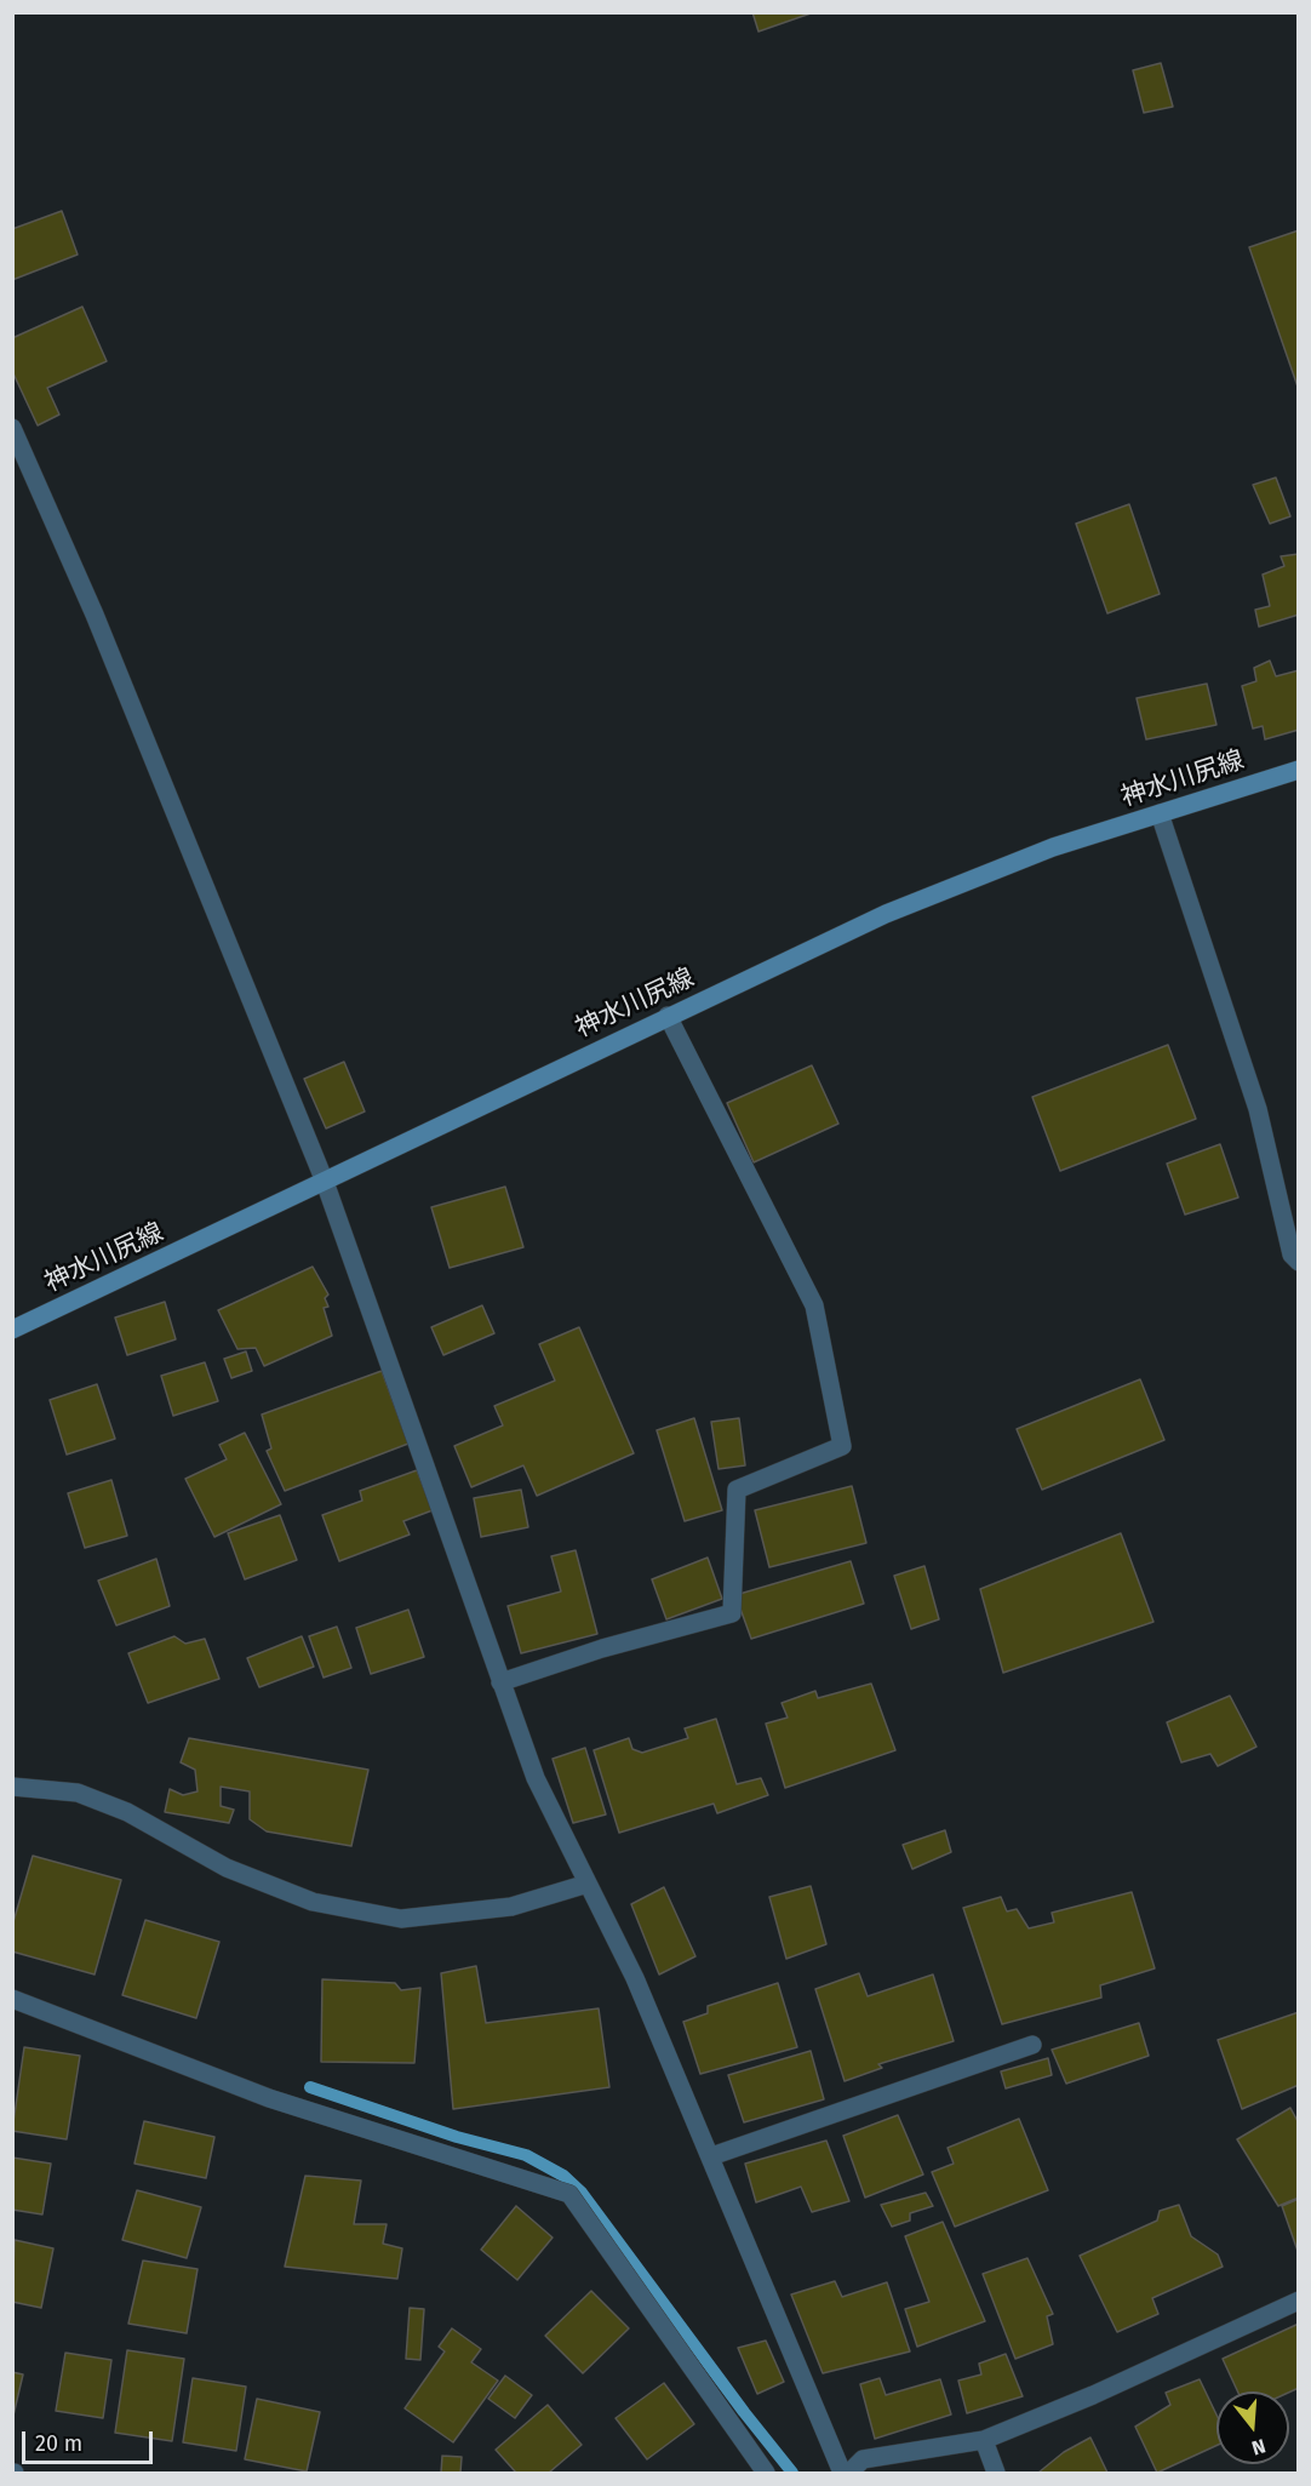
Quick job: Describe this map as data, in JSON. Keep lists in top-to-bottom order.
{
  "streets": {
    "main road": ["神水川尻線"]
  },
  "scale_bar": "20 m",
  "north": "bottom"
}
